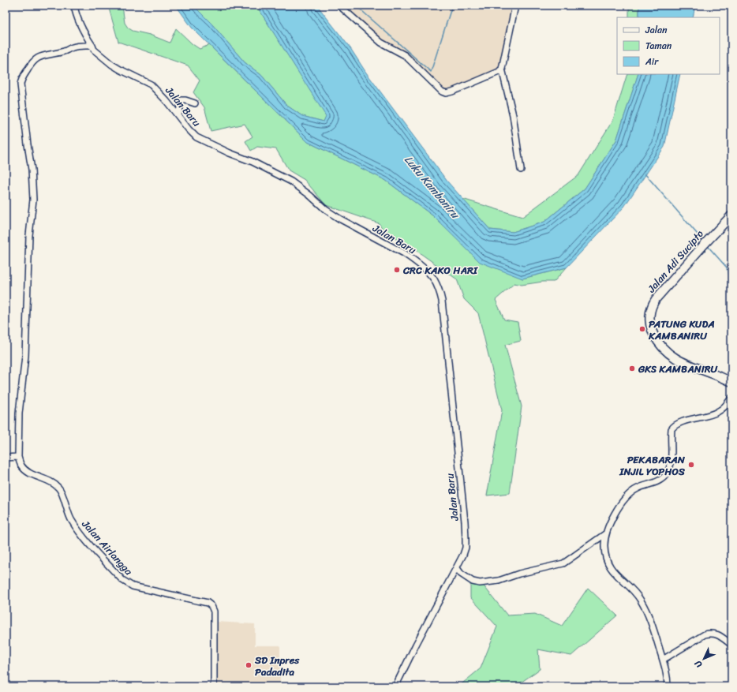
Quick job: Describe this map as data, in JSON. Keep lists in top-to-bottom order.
{
  "streets": {
    "highway": ["Jalan Adi Sucipto"],
    "street": ["Jalan Baru", "Jalan Airlangga"]
  },
  "water": ["Luku Kambaniru"],
  "places": [
    "CRC KAKO HARI",
    "PATUNG KUDA KAMBANIRU",
    "GKS KAMBANIRU",
    "PEKABARAN INJIL YOPHOS",
    "SD Inpres Padadita"
  ],
  "legend": ["Jalan", "Taman", "Air"],
  "north": "bottom left"
}
